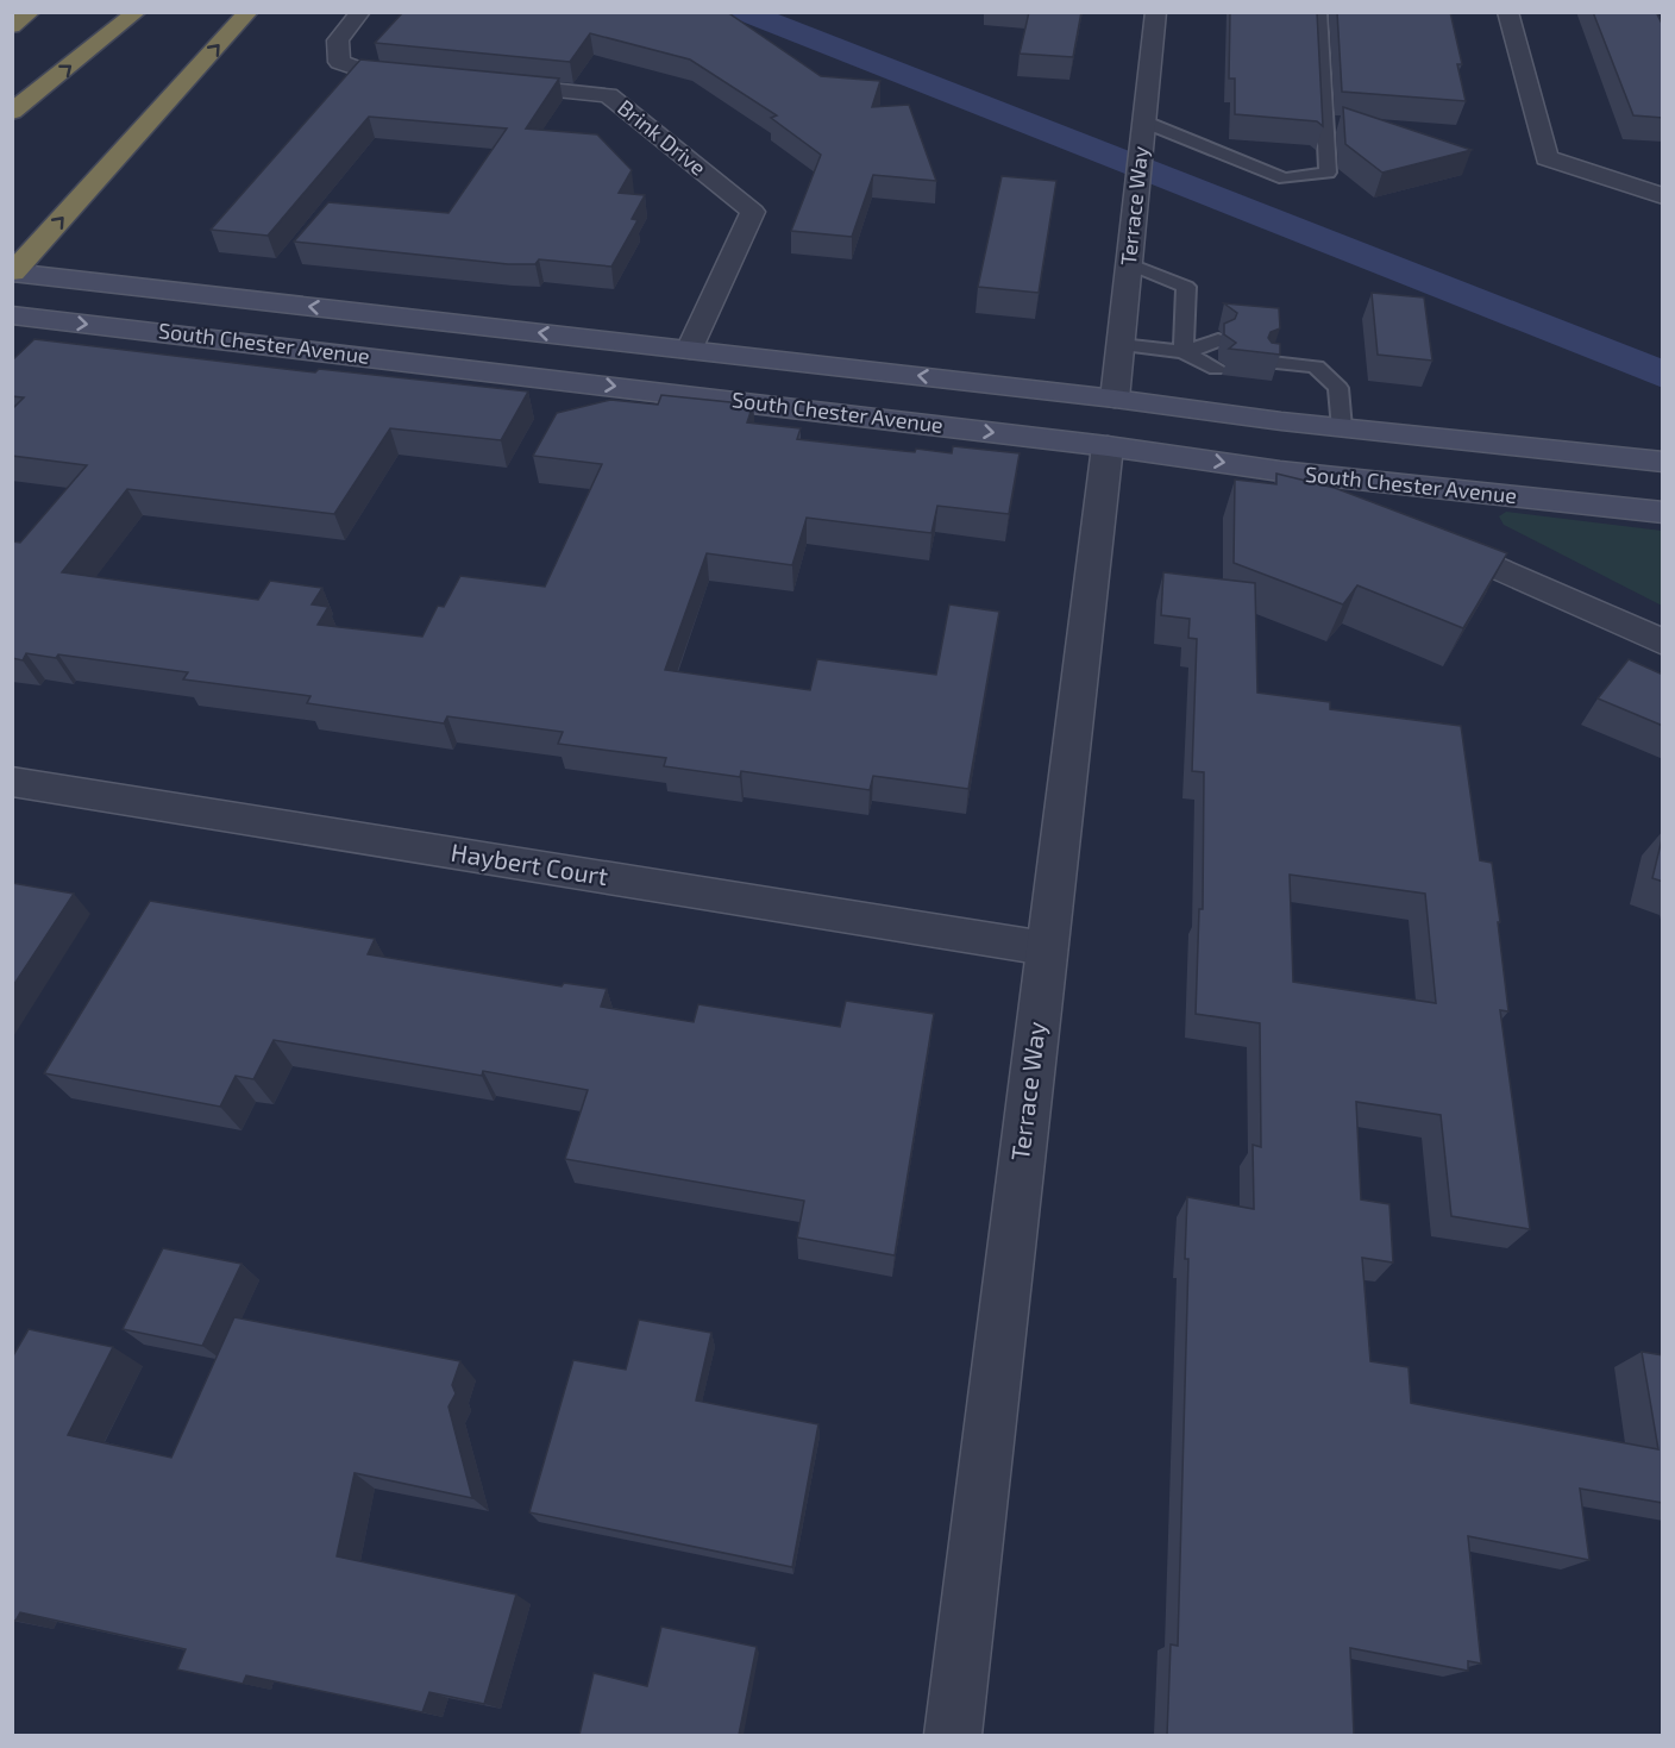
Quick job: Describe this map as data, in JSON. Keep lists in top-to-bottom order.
{
  "streets": {
    "main road": ["South Chester Avenue"],
    "street": ["Brink Drive", "Terrace Way", "Haybert Court"]
  },
  "crossings": [
    ["Brink Drive", "South Chester Avenue"],
    ["Terrace Way", "South Chester Avenue"],
    ["Terrace Way", "Haybert Court"]
  ]
}
